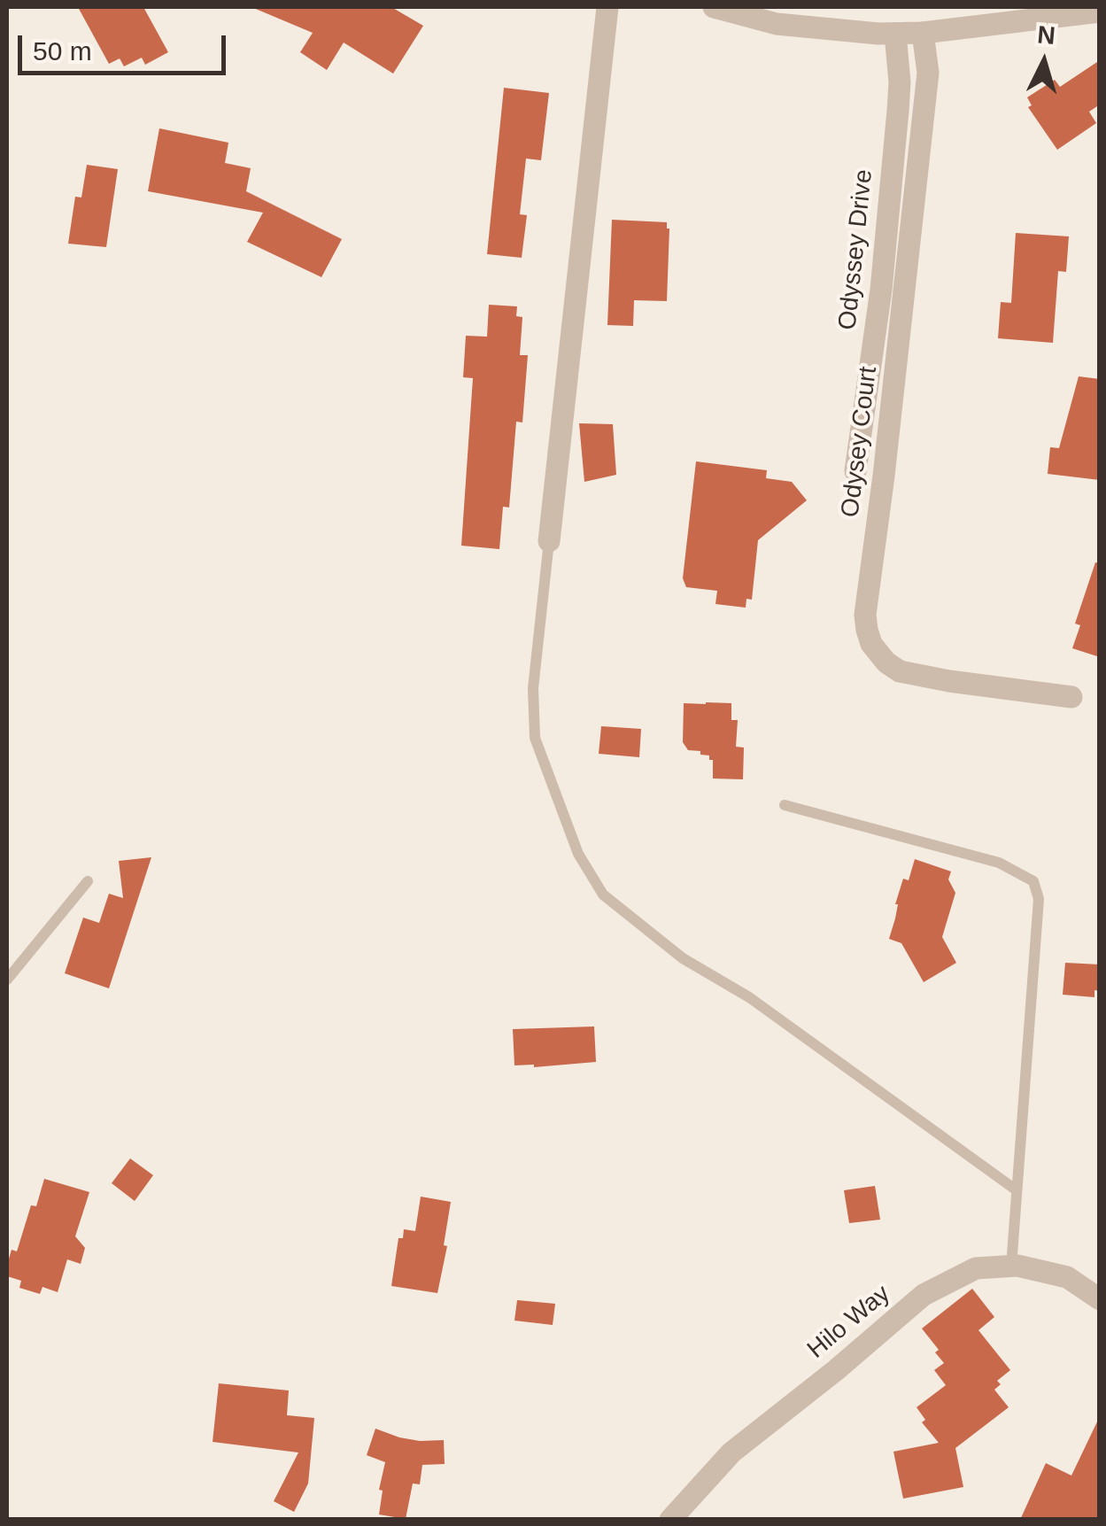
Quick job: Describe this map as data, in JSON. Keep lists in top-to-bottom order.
{
  "streets": {
    "street": ["Odyssey Drive", "Odysey Court", "Hilo Way"]
  },
  "scale_bar": "50 m",
  "north": "top"
}
